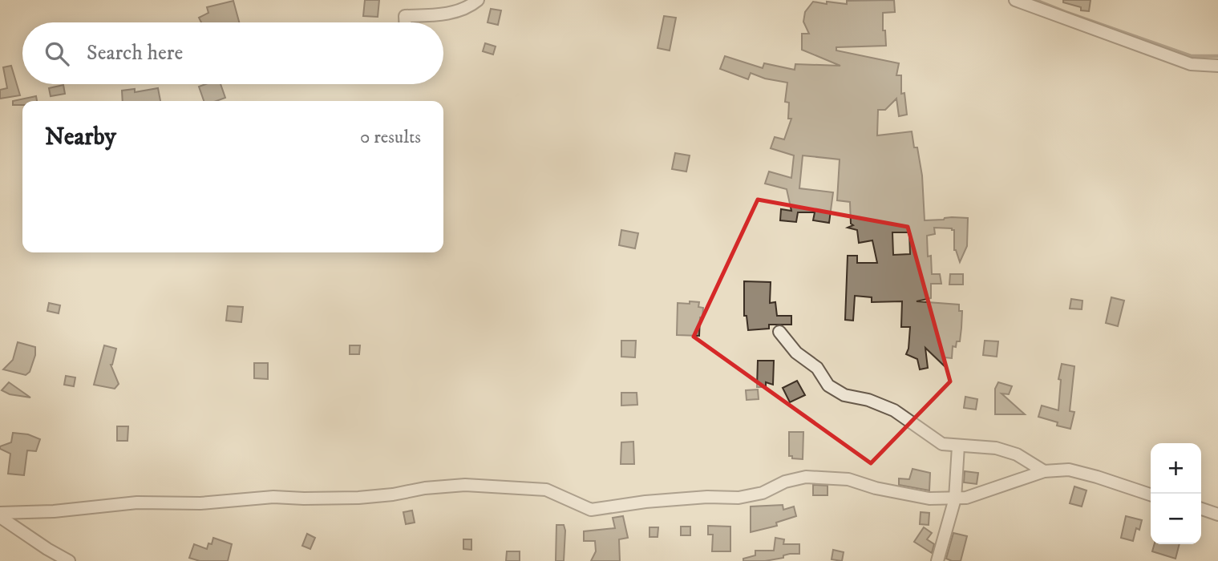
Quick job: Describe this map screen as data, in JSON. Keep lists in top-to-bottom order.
{
  "page": {
    "search": "Search here",
    "heading": ["Nearby", "0 results"],
    "map_buttons": ["+", "−"]
  }
}
